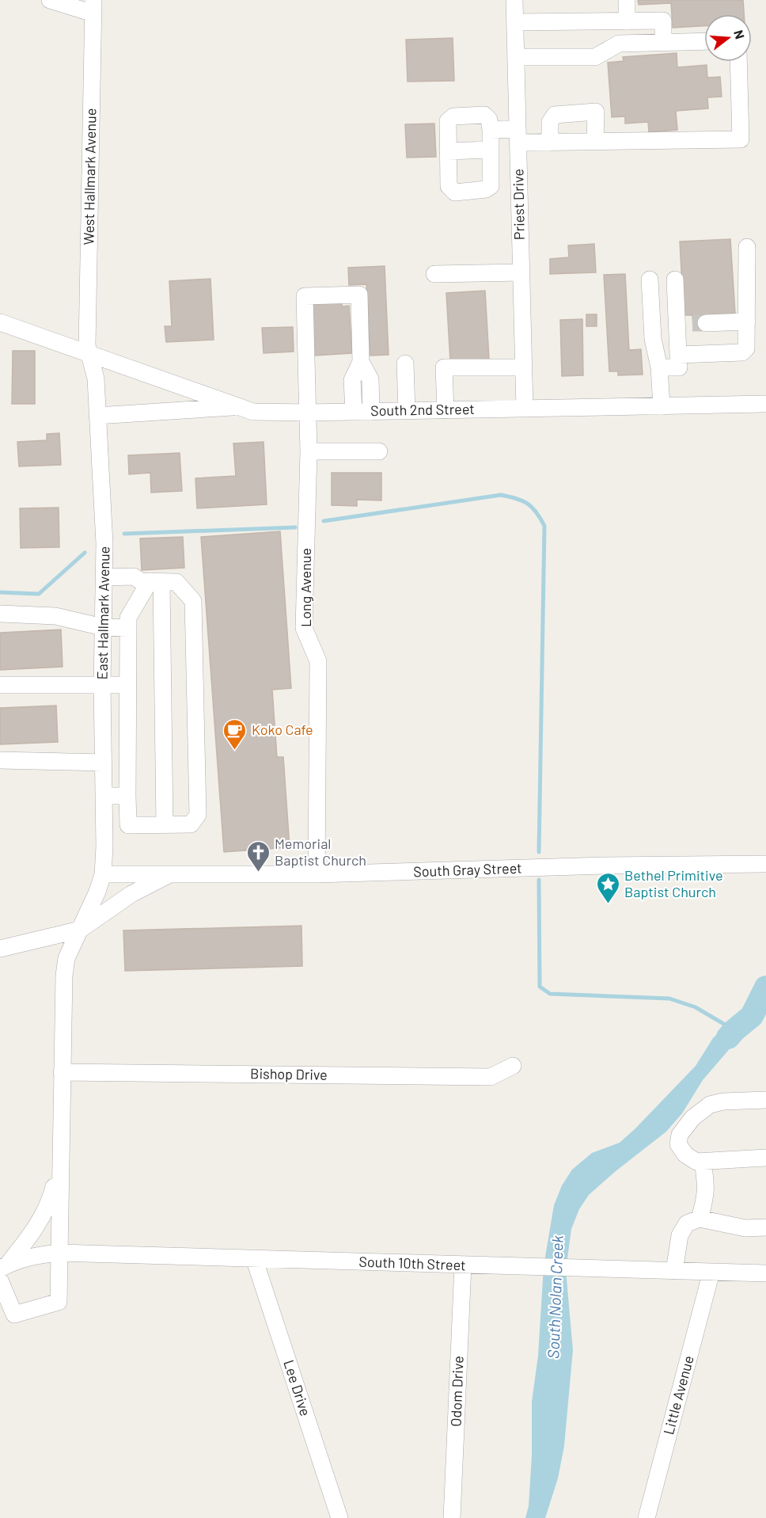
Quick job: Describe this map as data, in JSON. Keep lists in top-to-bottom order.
{
  "streets": {
    "street": [
      "West Hallmark Avenue",
      "Priest Drive",
      "South 2nd Street",
      "Long Avenue",
      "East Hallmark Avenue",
      "South Gray Street",
      "Bishop Drive",
      "South 10th Street",
      "Lee Drive",
      "Odom Drive",
      "Little Avenue"
    ]
  },
  "crossings": [
    ["West Hallmark Avenue", "South 2nd Street"],
    ["West Hallmark Avenue", "East Hallmark Avenue"],
    ["Priest Drive", "South 2nd Street"],
    ["South 2nd Street", "Long Avenue"],
    ["South 2nd Street", "East Hallmark Avenue"],
    ["Long Avenue", "South Gray Street"],
    ["East Hallmark Avenue", "South Gray Street"],
    ["East Hallmark Avenue", "Bishop Drive"],
    ["South 10th Street", "Lee Drive"],
    ["South 10th Street", "Odom Drive"],
    ["South 10th Street", "Little Avenue"]
  ],
  "water": ["South Nolan Creek"],
  "places": {
    "cafe": ["Koko Cafe"],
    "church": ["Memorial Baptist Church"],
    "place": ["Bethel Primitive Baptist Church"]
  },
  "north": "right"
}
